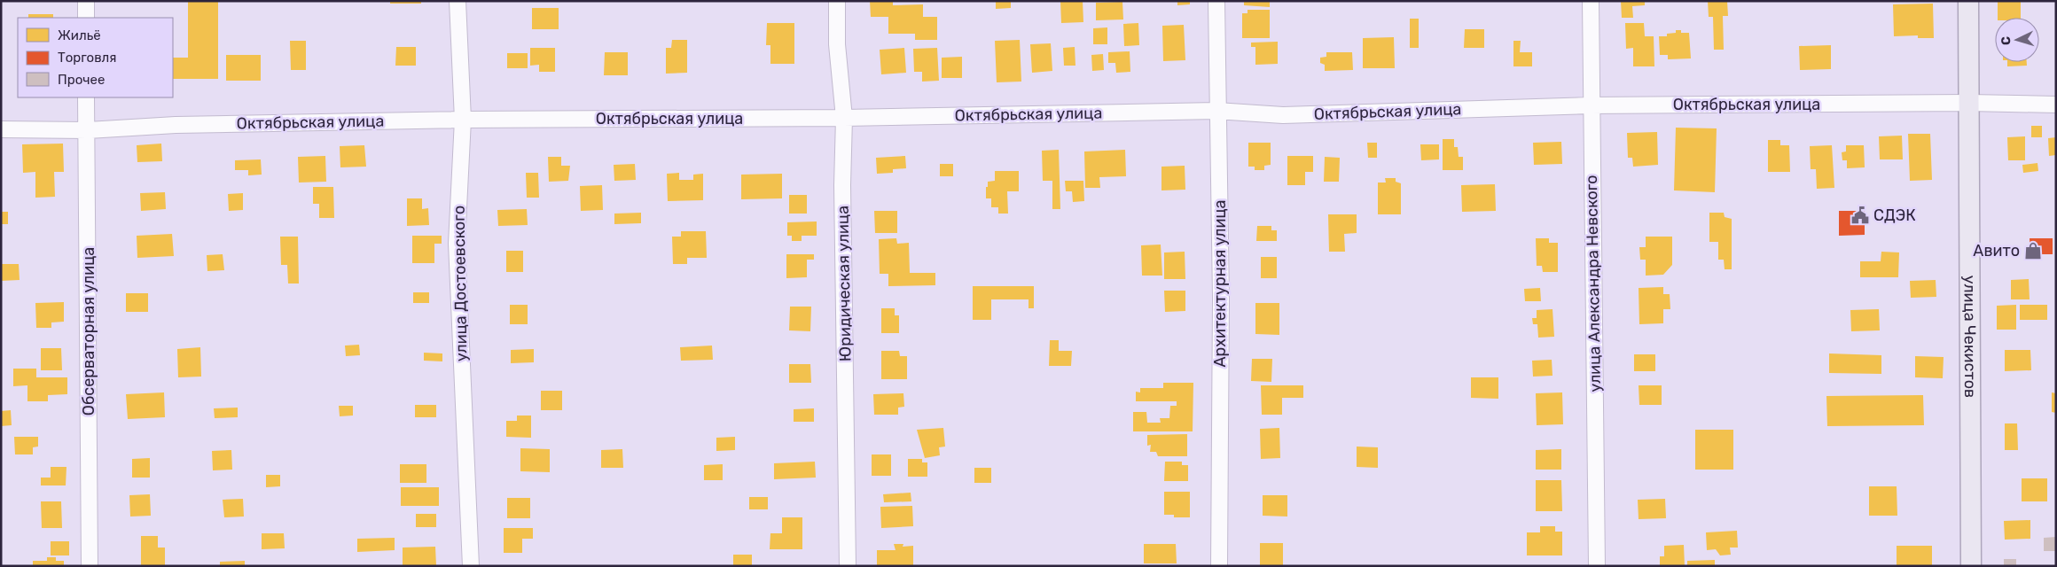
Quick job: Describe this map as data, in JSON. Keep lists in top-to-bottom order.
{
  "streets": {
    "main road": ["улица Чекистов"],
    "street": [
      "Октябрьская улица",
      "улица Достоевского",
      "Юридическая улица",
      "Архитектурная улица",
      "улица Александра Невского",
      "Обсерваторная улица"
    ]
  },
  "crossings": [
    ["Октябрьская улица", "улица Достоевского"],
    ["Октябрьская улица", "Юридическая улица"],
    ["Октябрьская улица", "Архитектурная улица"],
    ["Октябрьская улица", "улица Александра Невского"],
    ["Октябрьская улица", "Обсерваторная улица"],
    ["Октябрьская улица", "улица Чекистов"]
  ],
  "places": {
    "public building": ["СДЭК"],
    "shop": ["Авито"]
  },
  "legend": ["Жильё", "Торговля", "Прочее"],
  "north": "left"
}
